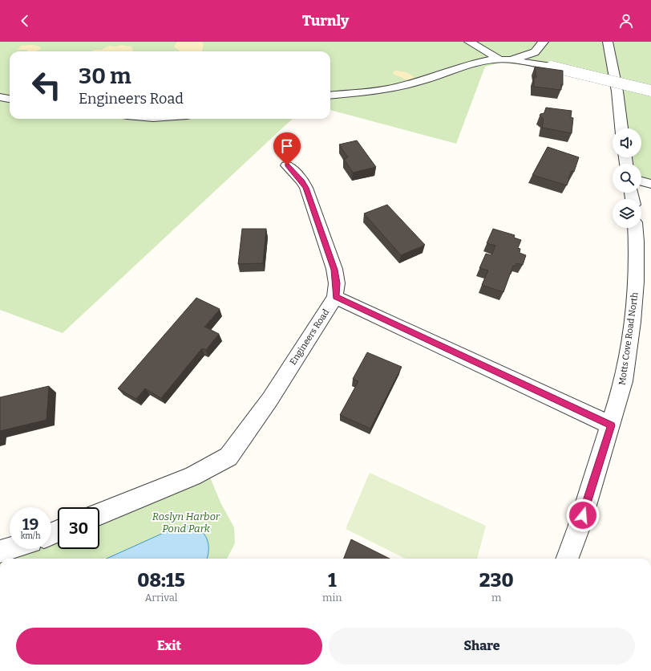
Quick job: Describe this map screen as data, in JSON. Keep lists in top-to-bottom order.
{
  "streets": {
    "street": ["Engineers Road", "Motts Cove Road North"]
  },
  "parks": ["Roslyn Harbor Pond Park"],
  "page": {
    "header": "Turnly",
    "turn": ["30 m", "Engineers Road"],
    "speed": "19 km/h",
    "limit": "30",
    "eta": [
      "08:15",
      "Arrival",
      "1",
      "min",
      "230",
      "m"
    ],
    "buttons": ["Exit", "Share"]
  }
}
